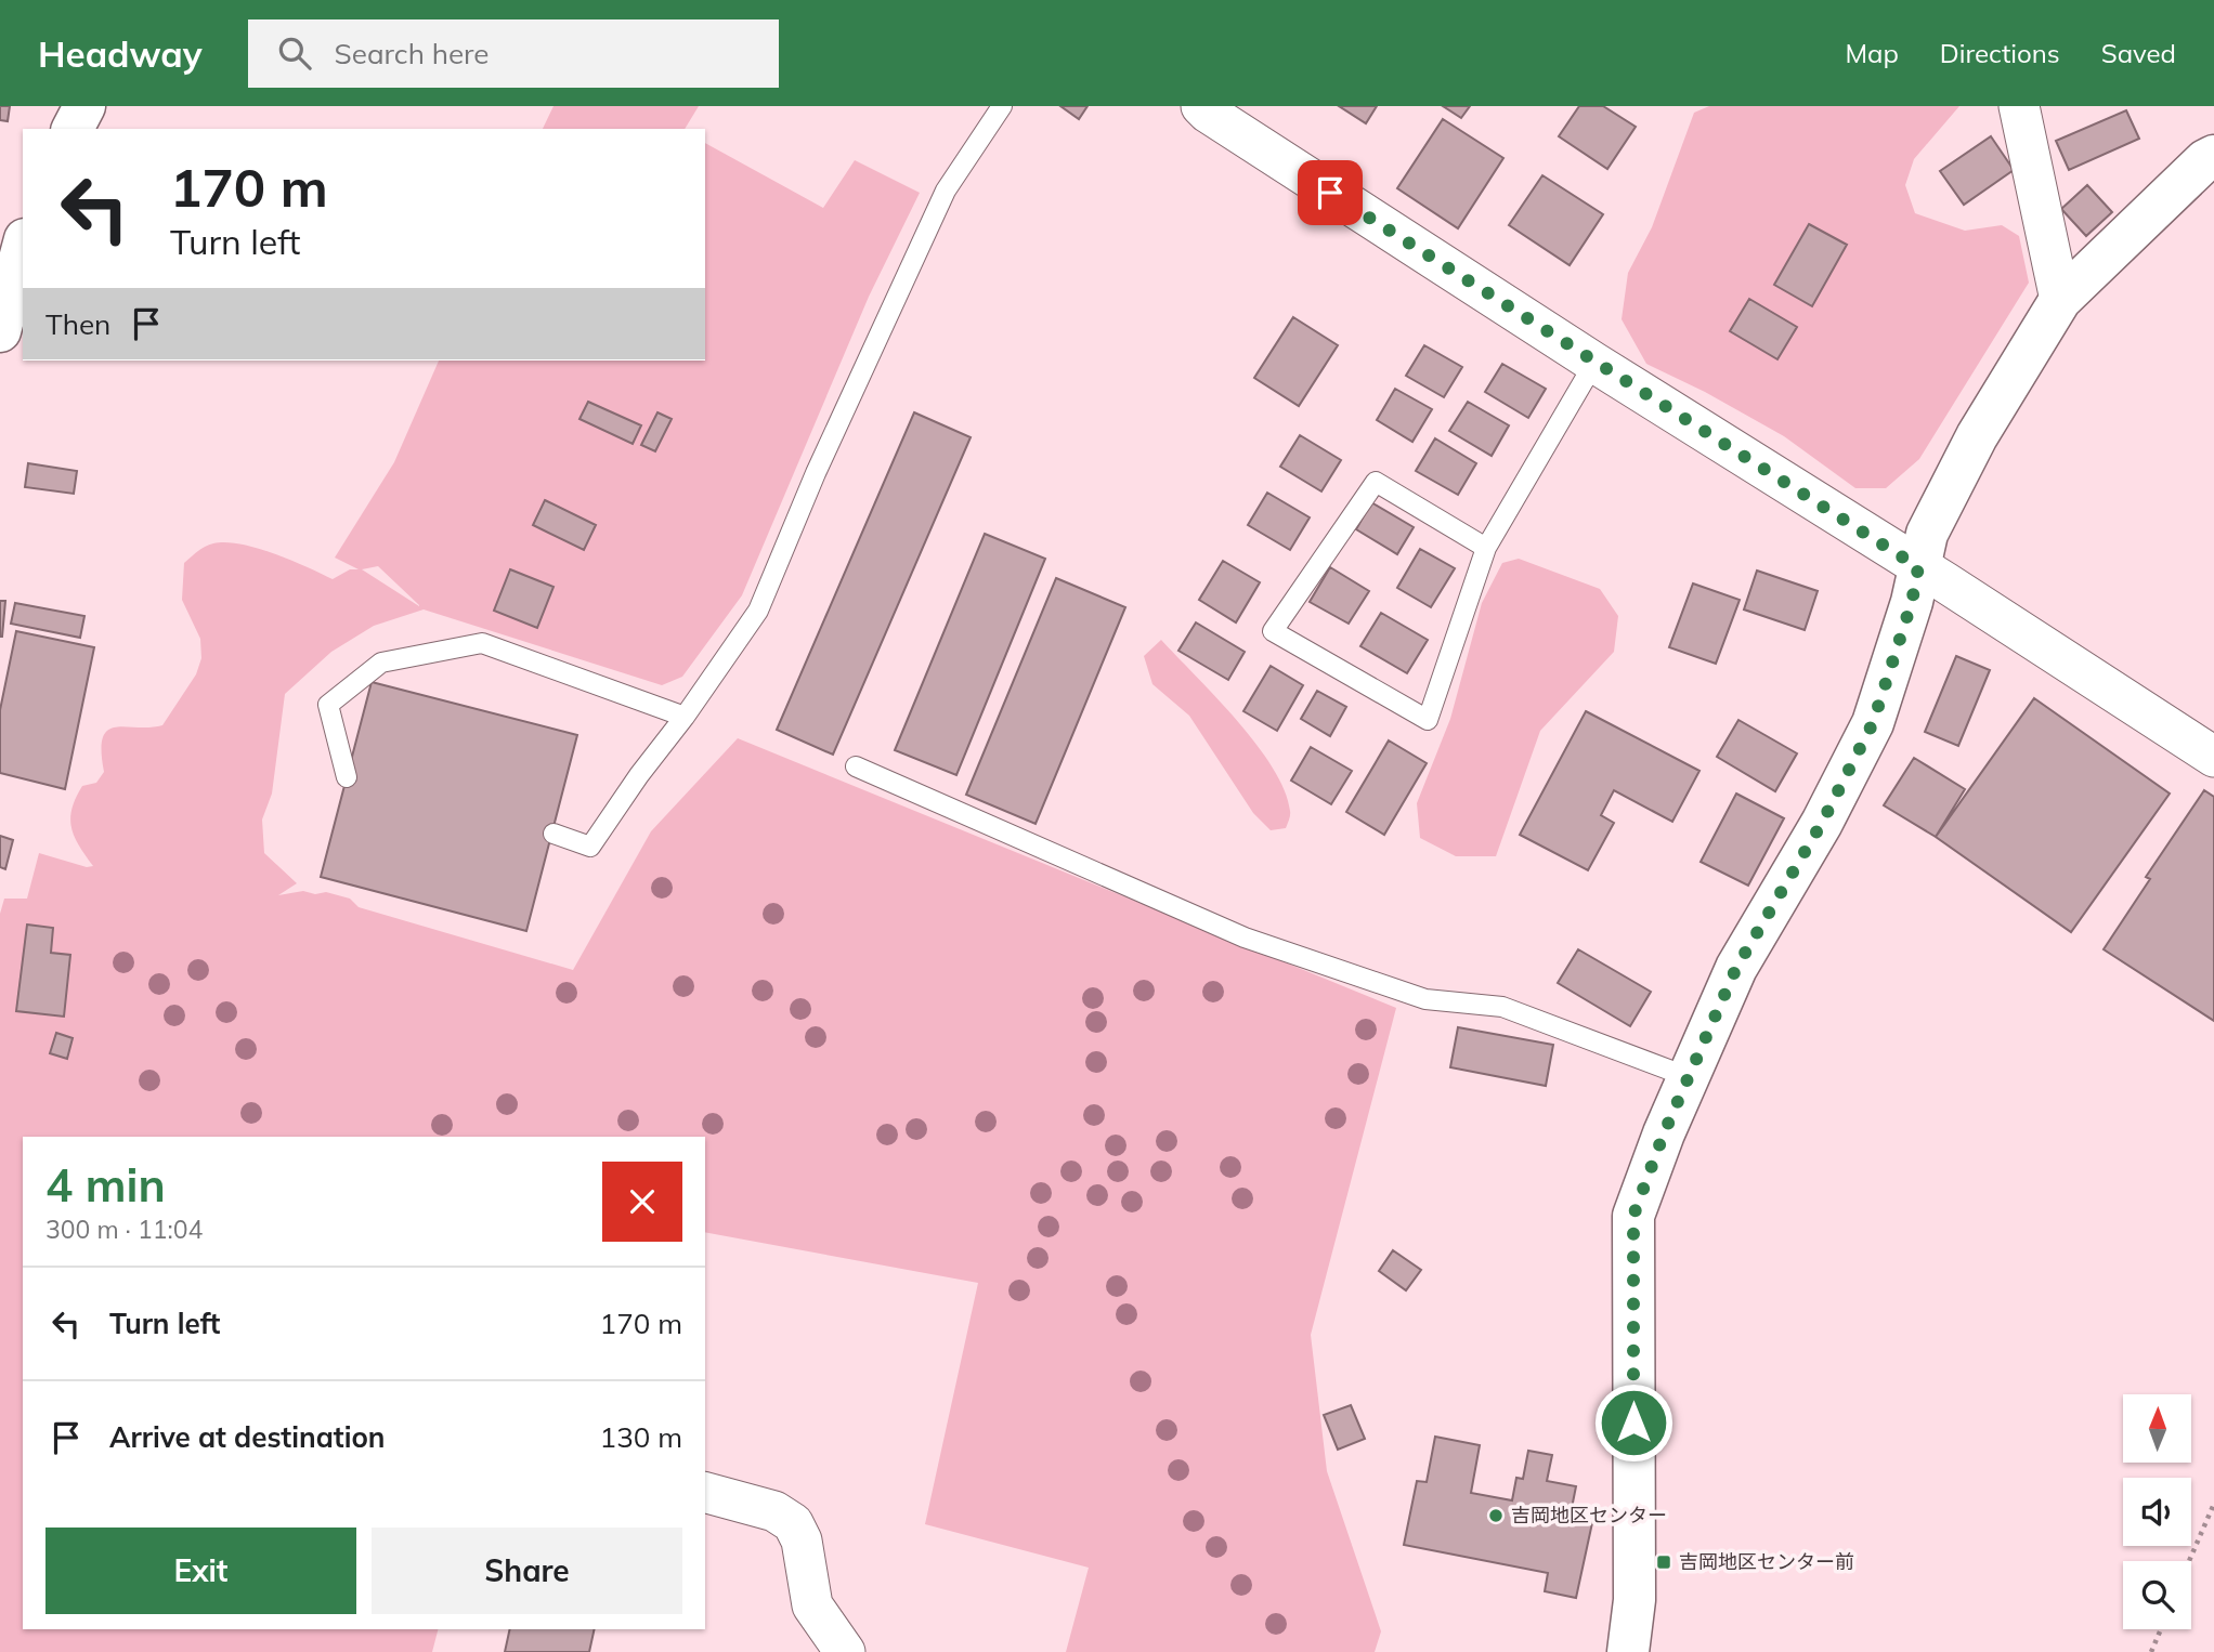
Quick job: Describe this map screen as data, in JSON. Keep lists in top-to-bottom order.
{
  "places": {
    "other": ["吉岡地区センター"],
    "transit": ["吉岡地区センター前"]
  },
  "north": "top",
  "page": {
    "header": "Headway",
    "search": "Search here",
    "nav": ["Map", "Directions", "Saved"],
    "turn": ["170 m", "Turn left"],
    "then": "Then",
    "heading": ["4 min", "300 m · 11:04"],
    "list": [
      {
        "name": "Turn left",
        "value": "170 m"
      },
      {
        "name": "Arrive at destination",
        "value": "130 m"
      }
    ],
    "buttons": ["Exit", "Share"]
  }
}
